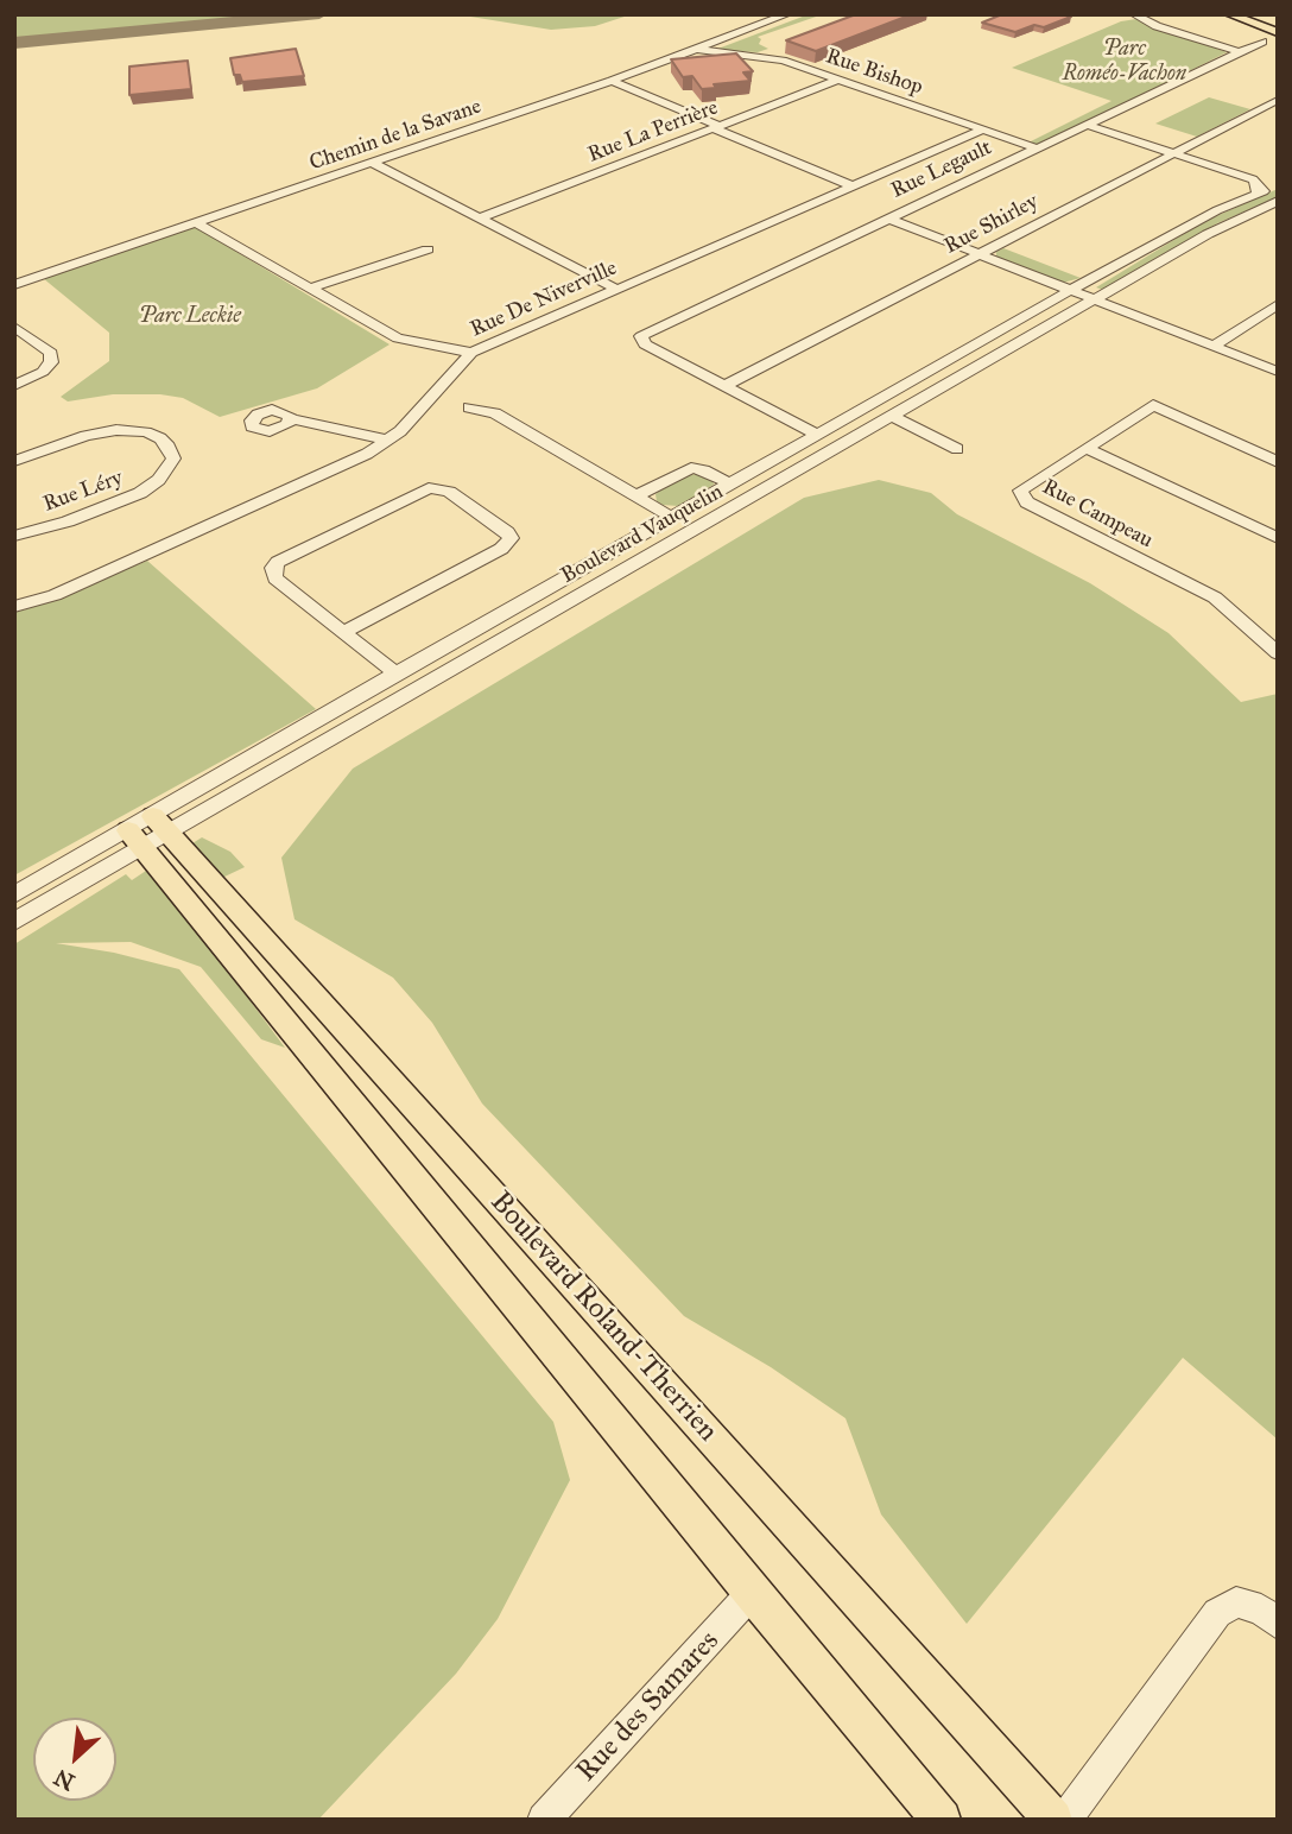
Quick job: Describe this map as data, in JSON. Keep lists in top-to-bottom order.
{
  "streets": {
    "main road": ["Boulevard Roland-Therrien"],
    "street": [
      "Rue Bishop",
      "Rue La Perrière",
      "Chemin de la Savane",
      "Rue Legault",
      "Rue Shirley",
      "Rue De Niverville",
      "Rue Léry",
      "Rue Campeau",
      "Boulevard Vauquelin",
      "Rue des Samares"
    ]
  },
  "crossings": [
    ["Rue Bishop", "Rue La Perrière"],
    ["Rue Bishop", "Chemin de la Savane"],
    ["Rue Bishop", "Rue Legault"],
    ["Rue Bishop", "Rue De Niverville"],
    ["Rue Legault", "Rue Shirley"],
    ["Boulevard Vauquelin", "Boulevard Roland-Therrien"],
    ["Boulevard Roland-Therrien", "Rue des Samares"]
  ],
  "parks": ["Parc Roméo-Vachon", "Parc Leckie"],
  "north": "bottom left"
}
